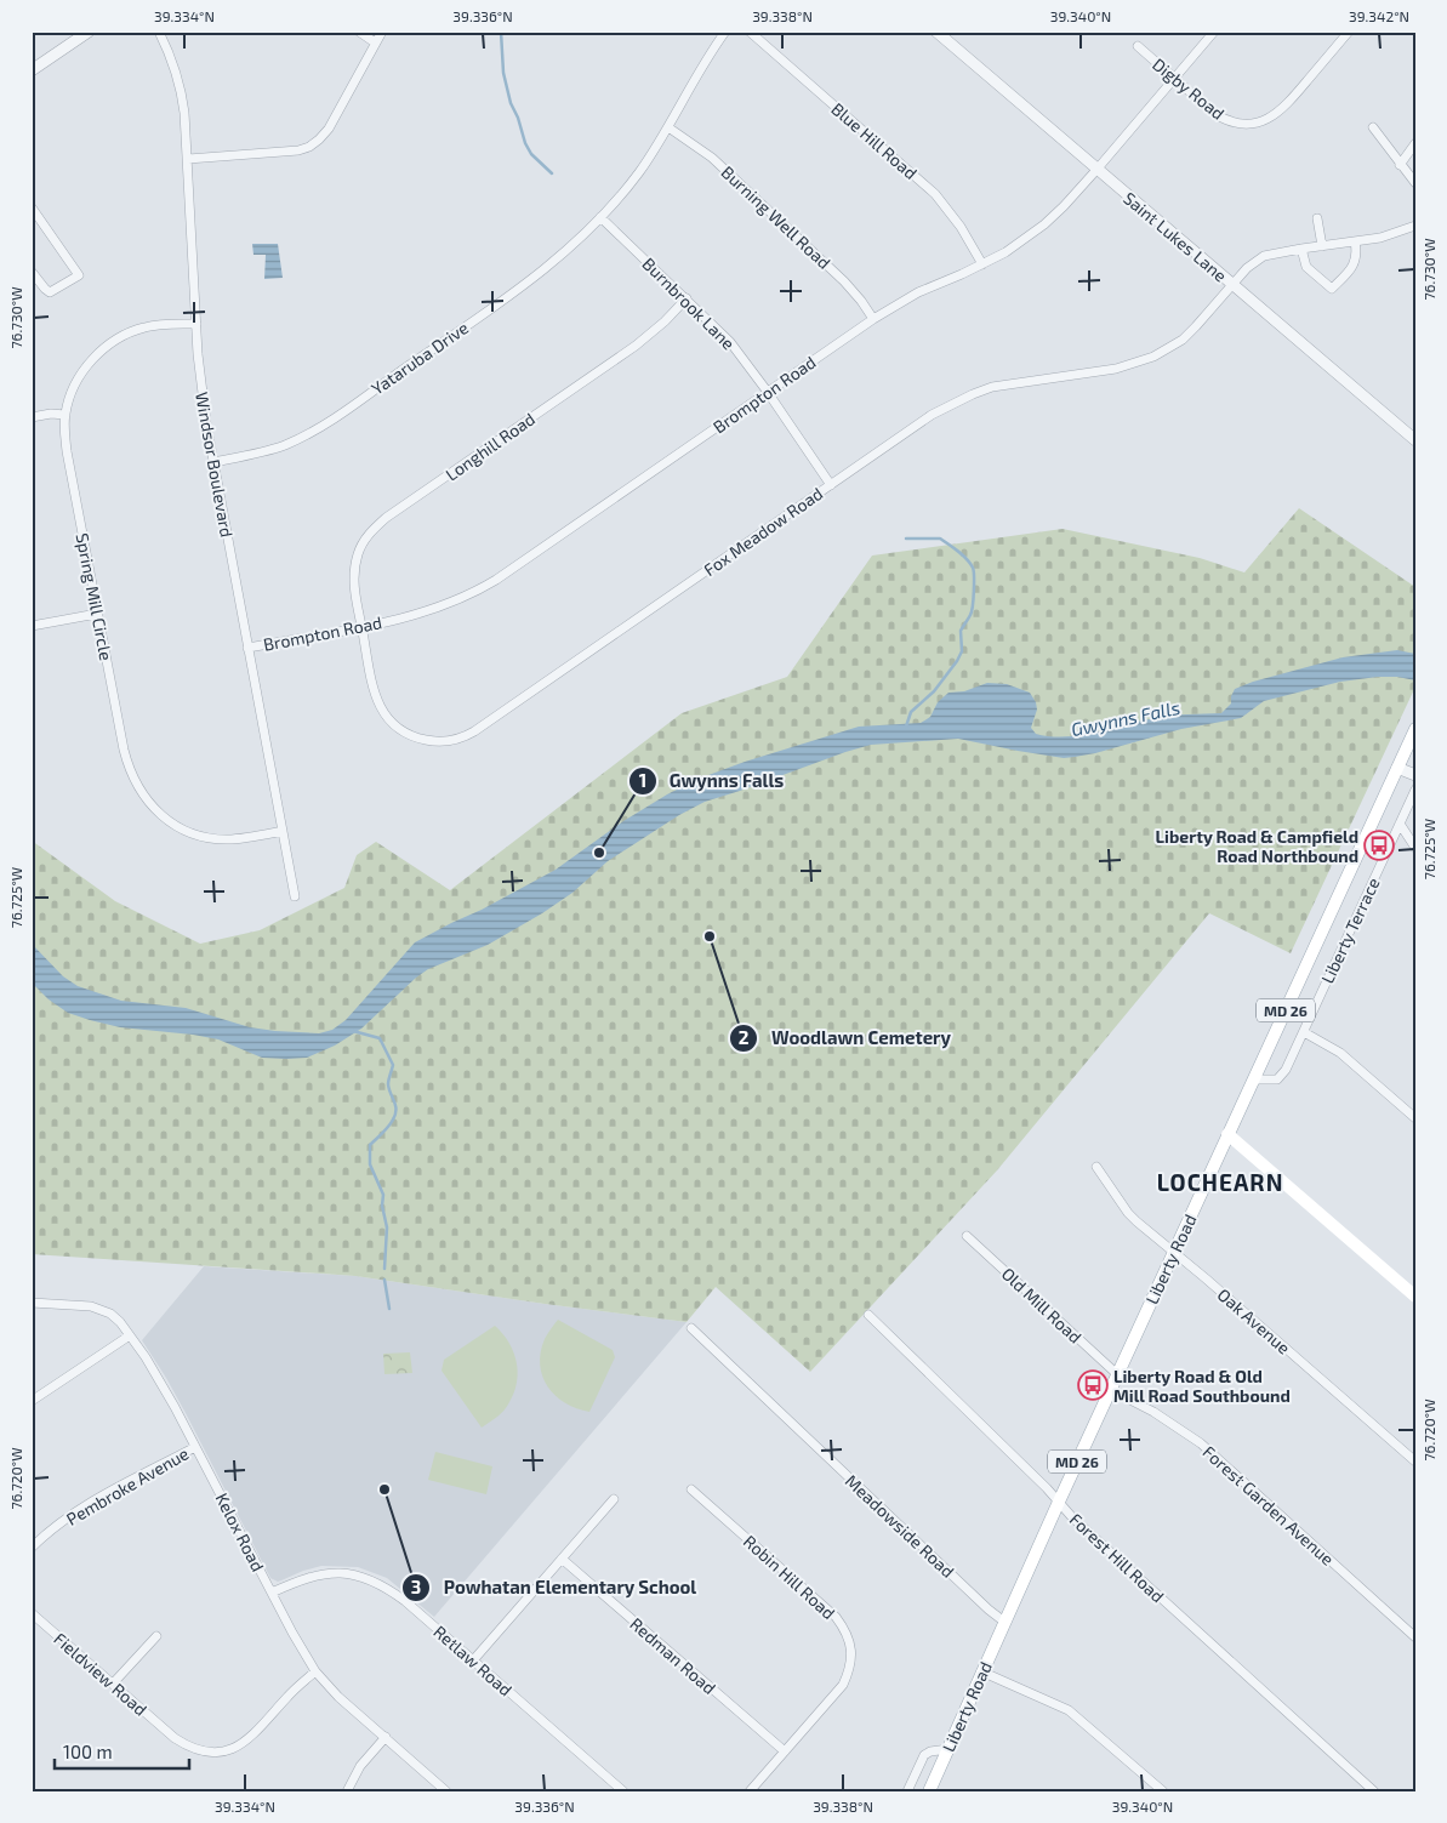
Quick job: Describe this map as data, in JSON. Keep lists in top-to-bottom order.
{
  "streets": {
    "main road": ["MD 26", "Liberty Road"],
    "street": [
      "Digby Road",
      "Blue Hill Road",
      "Burning Well Road",
      "Saint Lukes Lane",
      "Burnbrook Lane",
      "Yataruba Drive",
      "Brompton Road",
      "Longhill Road",
      "Windsor Boulevard",
      "Fox Meadow Road",
      "Spring Mill Circle",
      "Liberty Terrace",
      "Old Mill Road",
      "Oak Avenue",
      "Pembroke Avenue",
      "Forest Garden Avenue",
      "Meadowside Road",
      "Kelox Road",
      "Forest Hill Road",
      "Robin Hill Road",
      "Redman Road",
      "Retlaw Road",
      "Fieldview Road"
    ]
  },
  "crossings": [
    ["Digby Road", "Brompton Road"],
    ["Blue Hill Road", "Brompton Road"],
    ["Burning Well Road", "Yataruba Drive"],
    ["Burning Well Road", "Brompton Road"],
    ["Saint Lukes Lane", "Brompton Road"],
    ["Saint Lukes Lane", "Fox Meadow Road"],
    ["Burnbrook Lane", "Yataruba Drive"],
    ["Burnbrook Lane", "Brompton Road"],
    ["Burnbrook Lane", "Longhill Road"],
    ["Burnbrook Lane", "Fox Meadow Road"],
    ["Yataruba Drive", "Windsor Boulevard"],
    ["Brompton Road", "Longhill Road"],
    ["Brompton Road", "Windsor Boulevard"],
    ["Brompton Road", "Fox Meadow Road"],
    ["Longhill Road", "Fox Meadow Road"],
    ["Windsor Boulevard", "Spring Mill Circle"],
    ["Liberty Terrace", "Liberty Road"],
    ["Liberty Road", "Old Mill Road"],
    ["Liberty Road", "Oak Avenue"],
    ["Liberty Road", "Forest Garden Avenue"],
    ["Liberty Road", "Meadowside Road"],
    ["Liberty Road", "Forest Hill Road"],
    ["Pembroke Avenue", "Kelox Road"],
    ["Kelox Road", "Retlaw Road"],
    ["Kelox Road", "Fieldview Road"],
    ["Robin Hill Road", "Redman Road"]
  ],
  "districts": ["LOCHEARN"],
  "water": ["Gwynns Falls"],
  "places": {
    "bus stop": ["Liberty Road & Campfield Road Northbound", "Liberty Road & Old Mill Road Southbound"],
    "other": ["Gwynns Falls", "Woodlawn Cemetery", "Powhatan Elementary School"]
  },
  "scale_bar": "100 m",
  "coordinates": [
    "39.334°N",
    "39.336°N",
    "39.338°N",
    "39.340°N",
    "39.342°N",
    "76.730°W",
    "76.725°W",
    "76.720°W"
  ]
}
